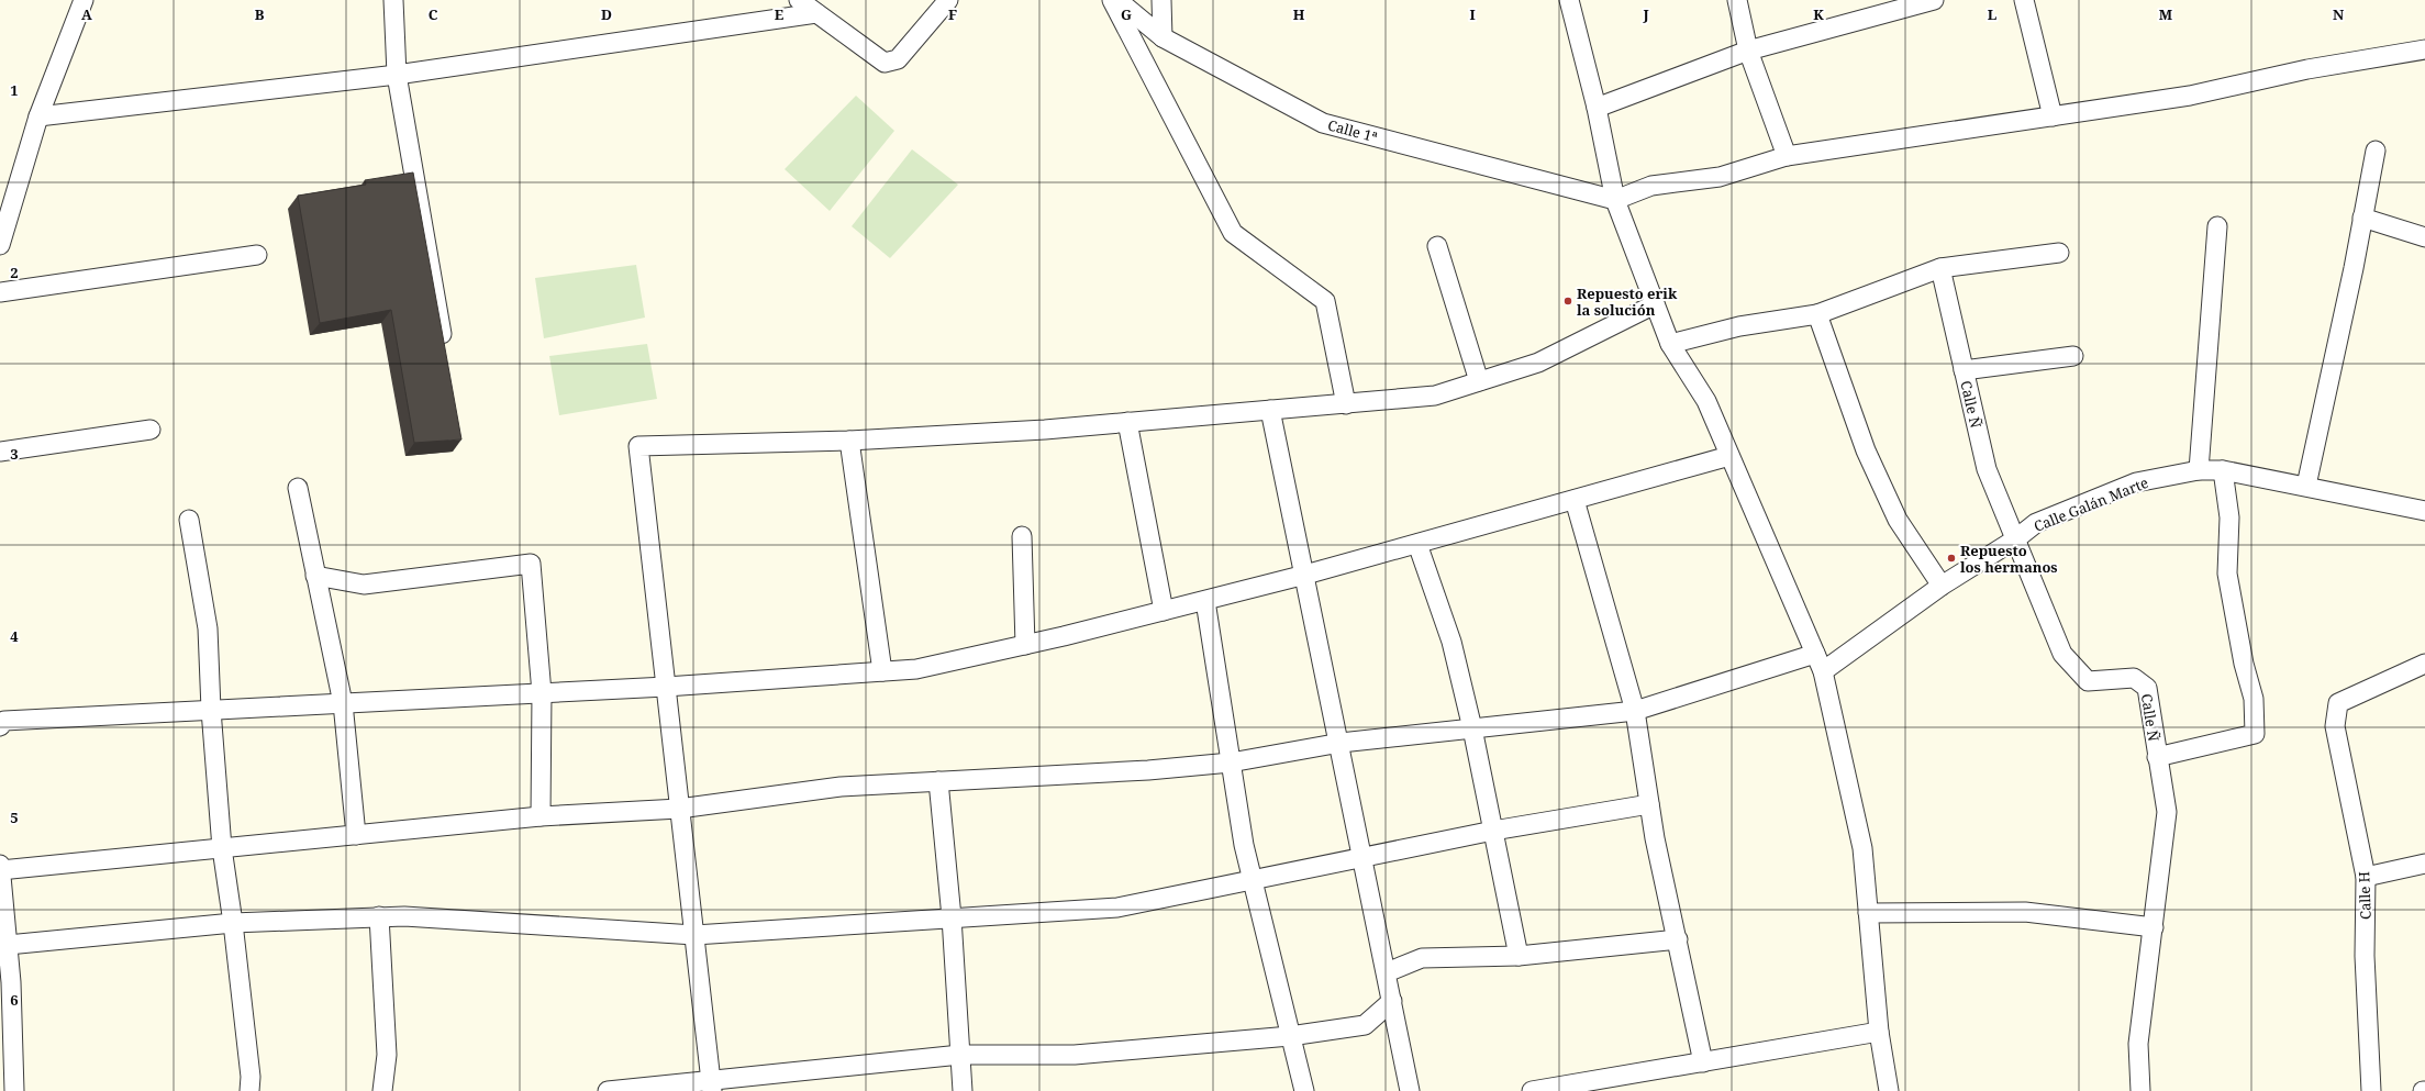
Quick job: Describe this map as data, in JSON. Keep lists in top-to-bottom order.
{
  "streets": {
    "street": [
      "Calle 1ª",
      "Calle Ñ",
      "Calle Galán Marte",
      "Calle H"
    ]
  },
  "crossings": [
    ["Calle Ñ", "Calle Galán Marte"]
  ],
  "places": ["Repuesto erik la solución", "Repuesto los hermanos"],
  "grid": {
    "columns": [
      "A",
      "B",
      "C",
      "D",
      "E",
      "F",
      "G",
      "H",
      "I",
      "J",
      "K",
      "L",
      "M",
      "N"
    ],
    "rows": [
      "1",
      "2",
      "3",
      "4",
      "5",
      "6"
    ]
  }
}
